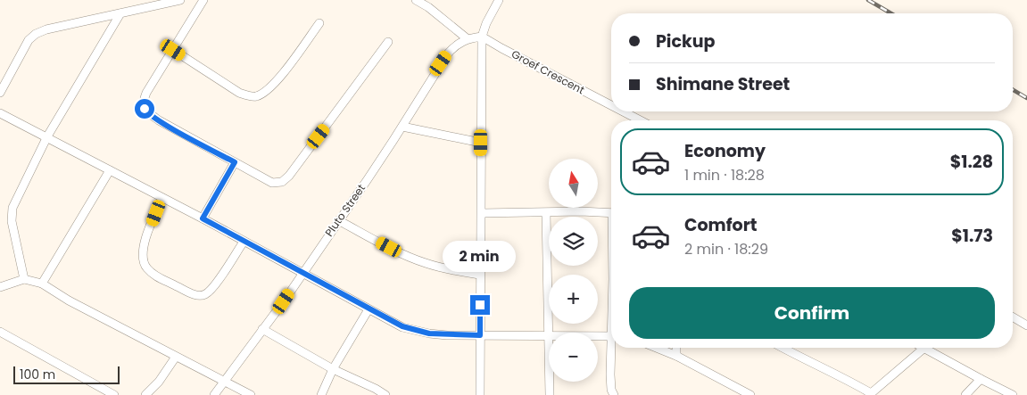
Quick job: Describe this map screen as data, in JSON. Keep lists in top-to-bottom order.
{
  "streets": {
    "street": ["Groef Crescent", "Pluto Street"]
  },
  "crossings": [
    ["Groef Crescent", "Pluto Street"]
  ],
  "scale_bar": "100 m",
  "north": "top",
  "page": {
    "banner": ["Pickup", "Shimane Street"],
    "list": [
      {
        "name": "Economy",
        "note": "1 min · 18:28",
        "value": "$1.28"
      },
      {
        "name": "Comfort",
        "note": "2 min · 18:29",
        "value": "$1.73"
      }
    ],
    "map_buttons": ["+", "−"],
    "bubble": "2 min",
    "buttons": "Confirm",
    "scale": "100 m"
  }
}
